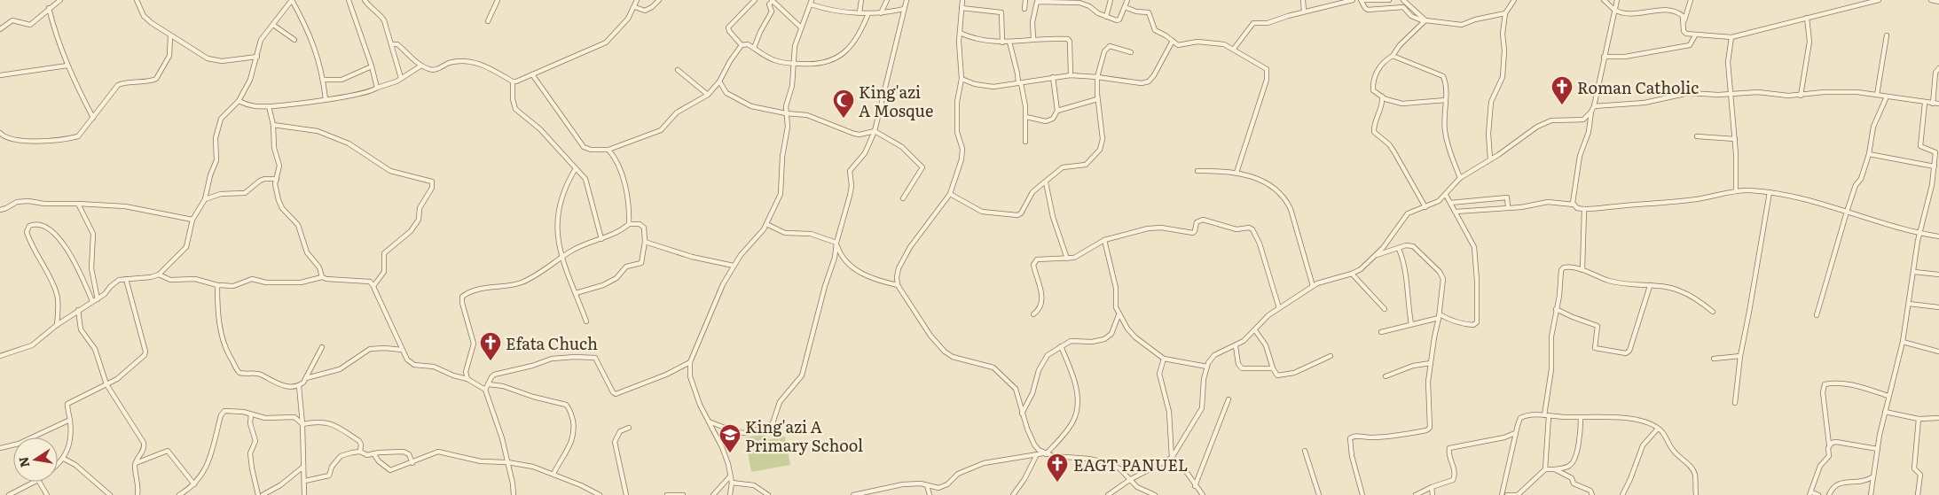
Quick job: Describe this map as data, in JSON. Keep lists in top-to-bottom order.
{
  "places": {
    "church": ["Roman Catholic", "Efata Chuch", "EAGT PANUEL"],
    "mosque": ["King'azi A Mosque"],
    "school or university": ["King'azi A Primary School"]
  },
  "north": "left"
}
